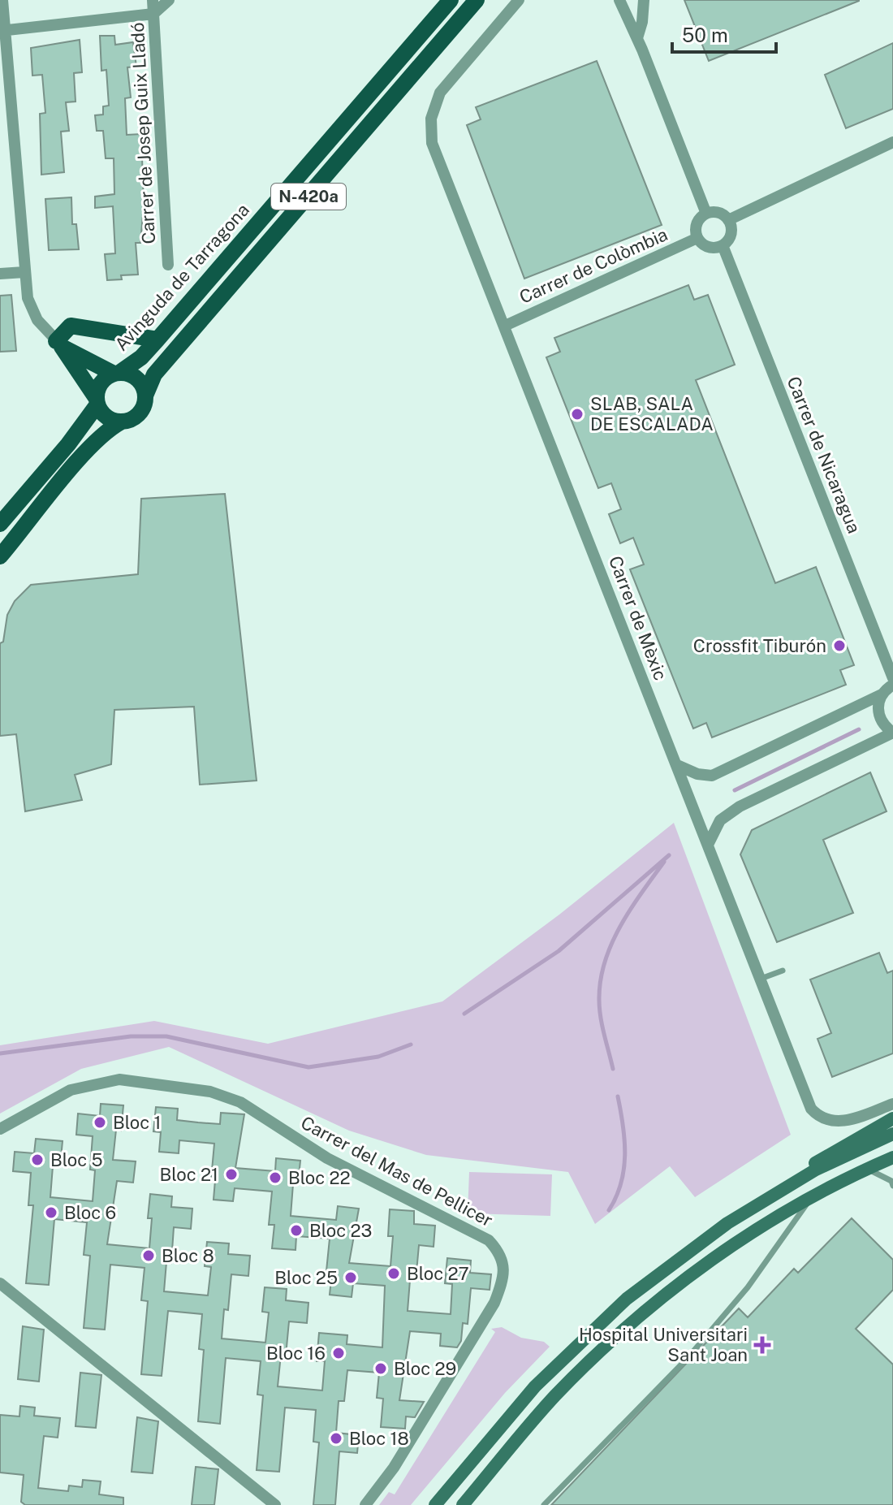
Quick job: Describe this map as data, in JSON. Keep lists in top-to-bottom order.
{
  "streets": {
    "main road": ["N-420a", "Avinguda de Tarragona"],
    "street": [
      "Carrer de Josep Guix Lladó",
      "Carrer de Colòmbia",
      "Carrer de Nicaragua",
      "Carrer de Mèxic",
      "Carrer del Mas de Pellicer"
    ]
  },
  "crossings": [
    ["N-420a", "Avinguda de Tarragona"],
    ["Carrer de Colòmbia", "Carrer de Nicaragua"],
    ["Carrer de Colòmbia", "Carrer de Mèxic"]
  ],
  "places": {
    "other": [
      "SLAB, SALA DE ESCALADA",
      "Crossfit Tiburón",
      "Bloc 1",
      "Bloc 5",
      "Bloc 21",
      "Bloc 22",
      "Bloc 6",
      "Bloc 23",
      "Bloc 8",
      "Bloc 27",
      "Bloc 25",
      "Bloc 16",
      "Bloc 29",
      "Bloc 18"
    ],
    "health": ["Hospital Universitari Sant Joan"]
  },
  "scale_bar": "50 m"
}
